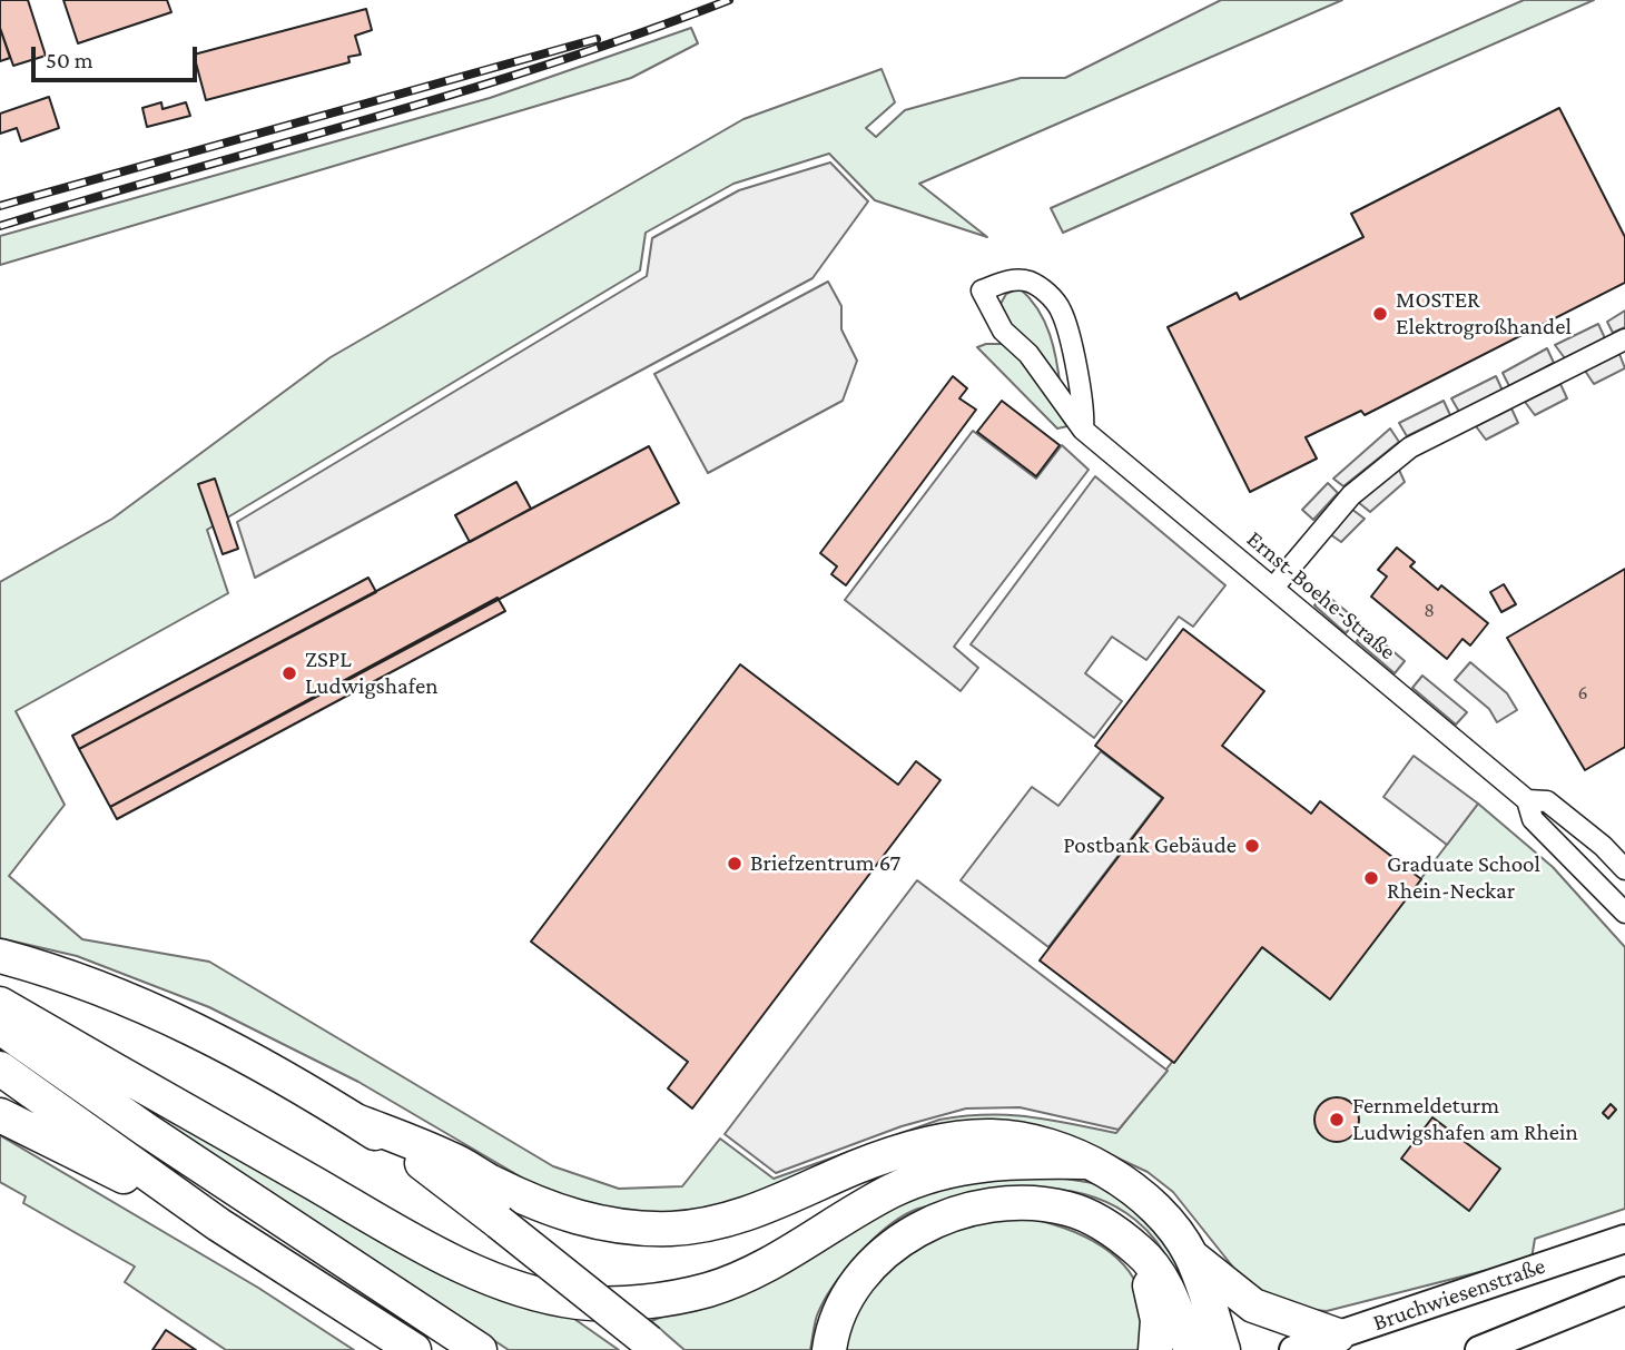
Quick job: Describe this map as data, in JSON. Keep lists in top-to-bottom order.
{
  "streets": {
    "main road": ["Bruchwiesenstraße"],
    "street": ["Ernst-Boehe-Straße"]
  },
  "places": [
    "MOSTER Elektrogroßhandel",
    "ZSPL Ludwigshafen",
    "Postbank Gebäude",
    "Briefzentrum 67",
    "Graduate School Rhein-Neckar",
    "Fernmeldeturm Ludwigshafen am Rhein"
  ],
  "house_numbers": ["8", "6"],
  "scale_bar": "50 m"
}
